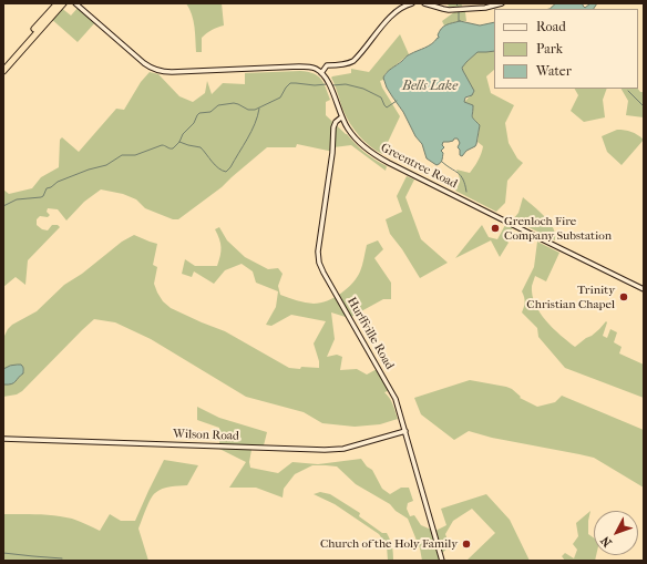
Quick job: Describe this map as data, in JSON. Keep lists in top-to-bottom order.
{
  "streets": {
    "street": ["Greentree Road", "Hurffville Road", "Wilson Road"]
  },
  "crossings": [
    ["Greentree Road", "Hurffville Road"],
    ["Hurffville Road", "Wilson Road"]
  ],
  "water": ["Bells Lake"],
  "places": ["Grenloch Fire Company Substation", "Trinity Christian Chapel", "Church of the Holy Family"],
  "legend": ["Road", "Park", "Water"],
  "north": "bottom left"
}
